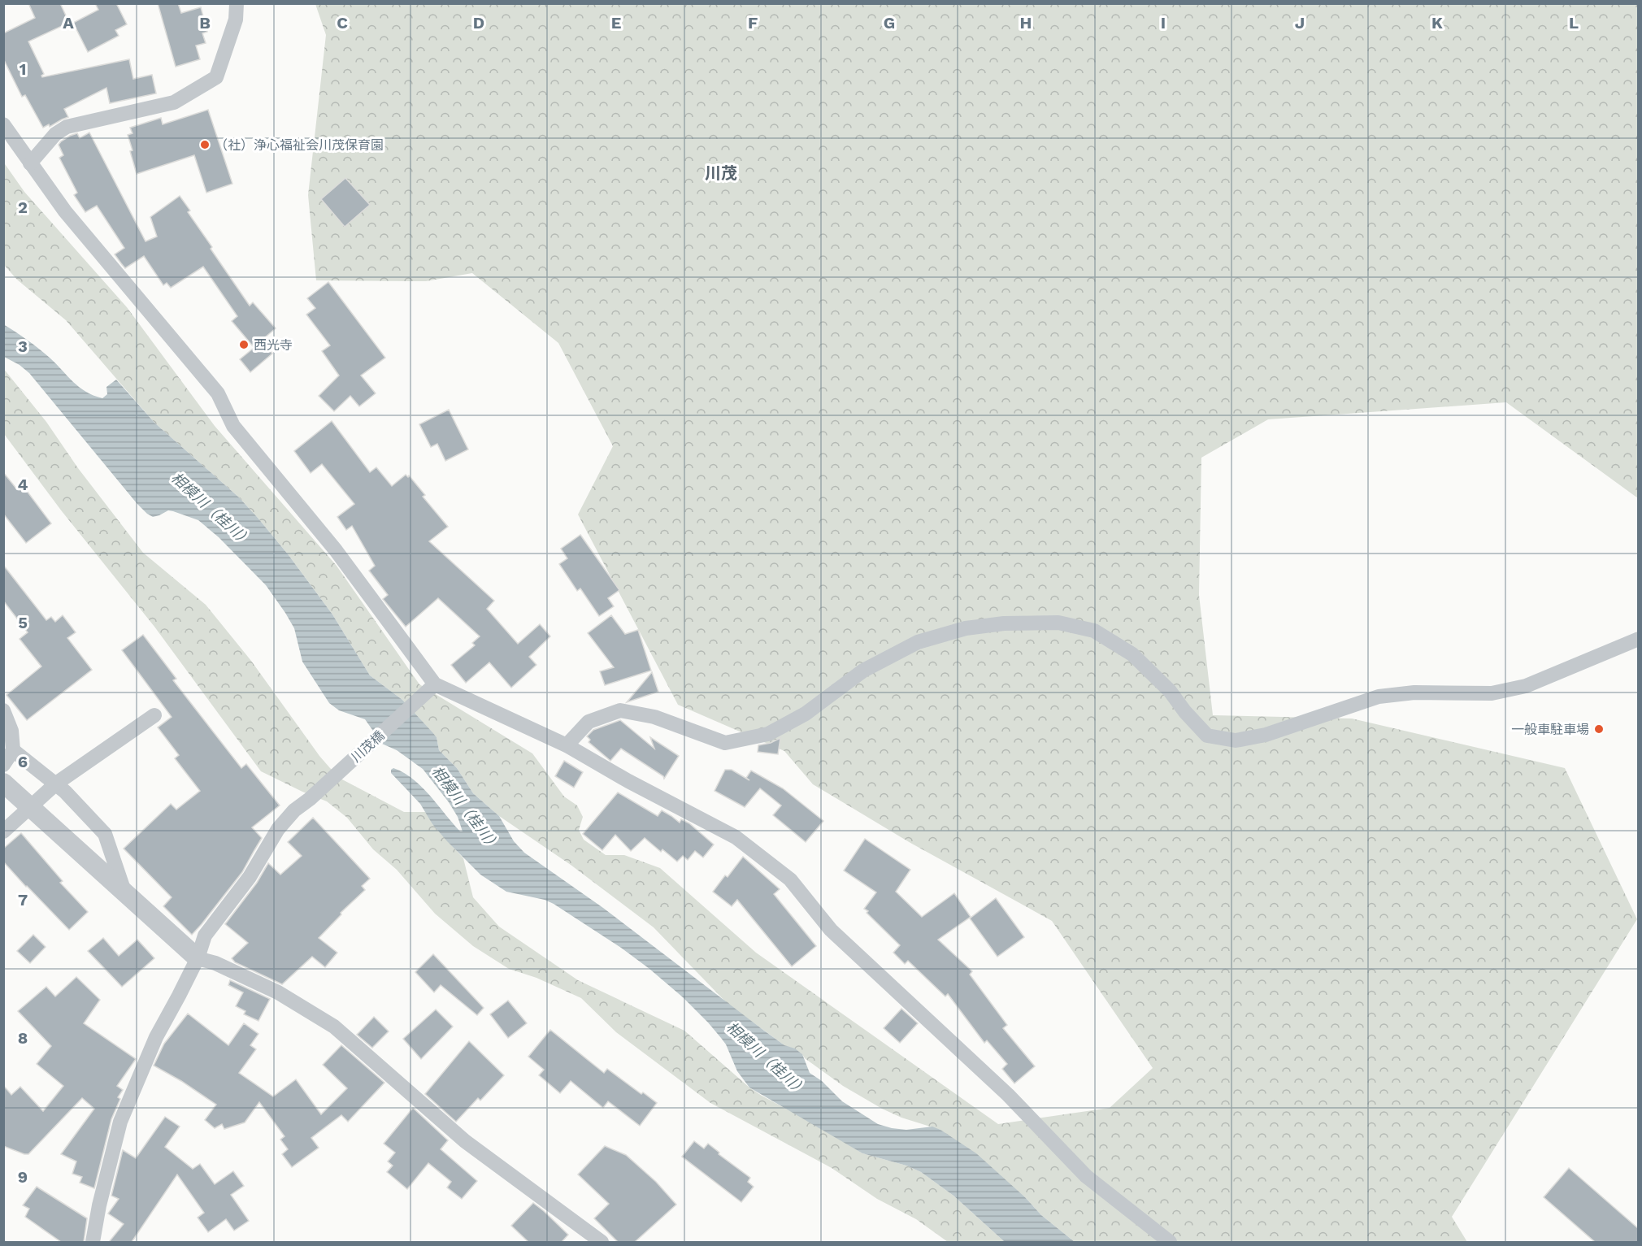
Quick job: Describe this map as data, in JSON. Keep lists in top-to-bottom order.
{
  "streets": {
    "street": ["川茂橋"]
  },
  "districts": ["川茂"],
  "water": ["相模川（桂川）"],
  "places": ["（社）浄心福祉会川茂保育園", "西光寺", "一般車駐車場"],
  "grid": {
    "columns": [
      "A",
      "B",
      "C",
      "D",
      "E",
      "F",
      "G",
      "H",
      "I",
      "J",
      "K",
      "L"
    ],
    "rows": [
      "1",
      "2",
      "3",
      "4",
      "5",
      "6",
      "7",
      "8",
      "9"
    ]
  }
}
